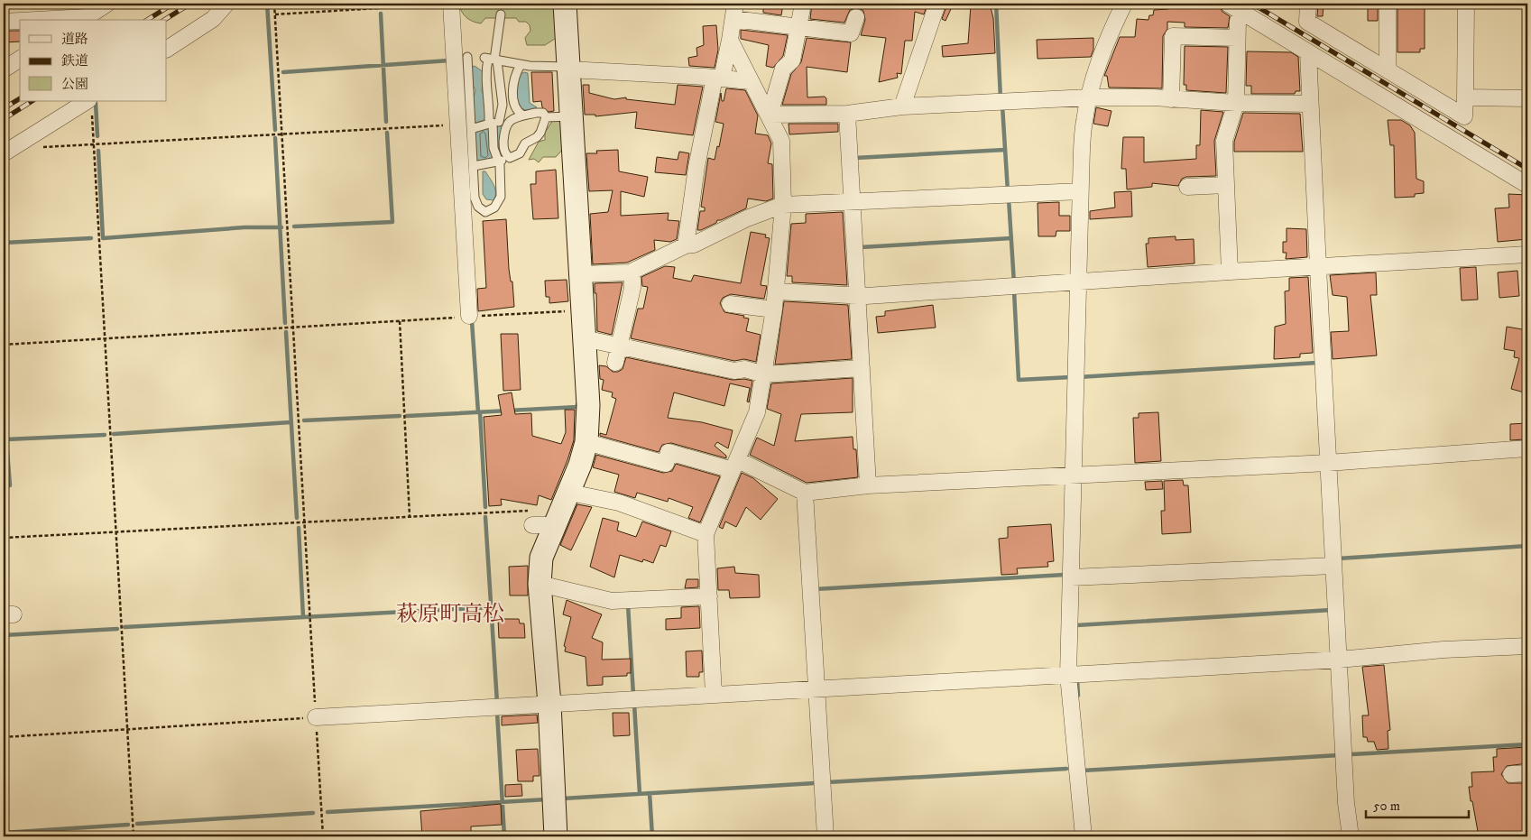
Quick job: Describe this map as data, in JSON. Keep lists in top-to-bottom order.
{
  "districts": ["萩原町高松"],
  "legend": ["道路", "鉄道", "公園"],
  "scale_bar": "50 m"
}
